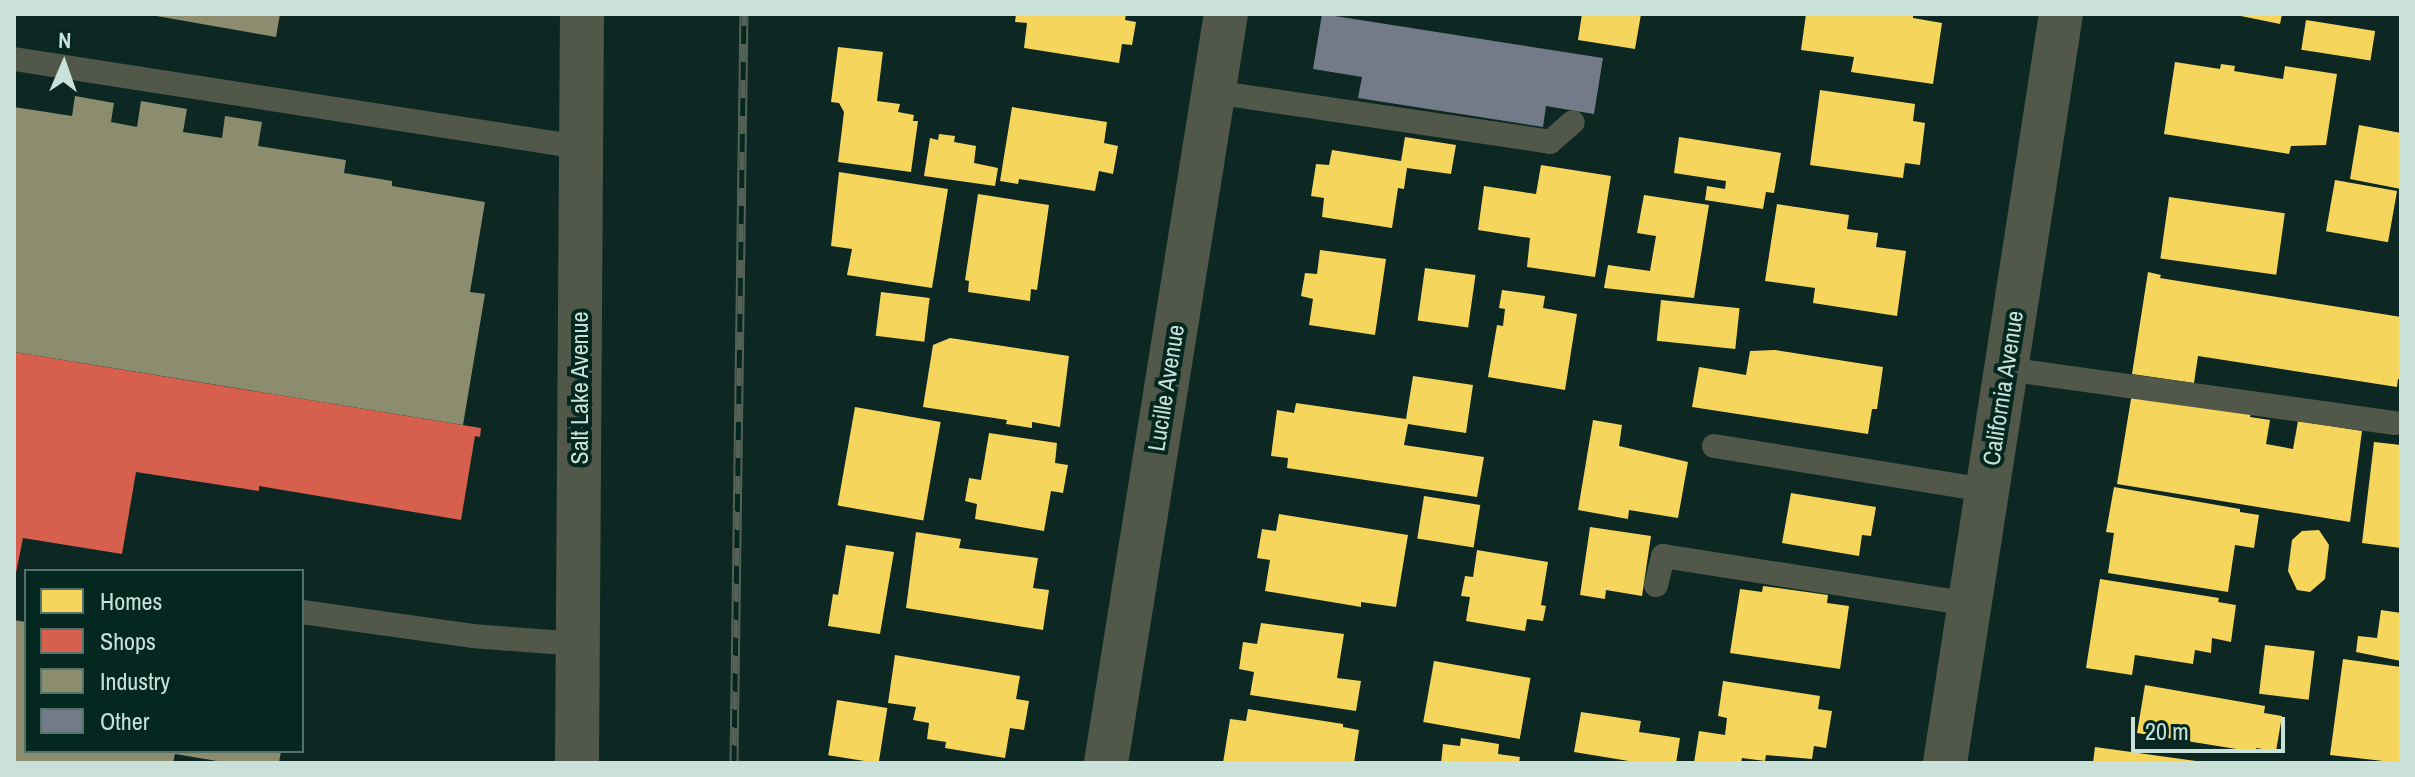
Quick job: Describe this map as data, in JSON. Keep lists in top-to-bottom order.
{
  "streets": {
    "street": ["Salt Lake Avenue", "Lucille Avenue", "California Avenue"]
  },
  "legend": [
    "Homes",
    "Shops",
    "Industry",
    "Other"
  ],
  "scale_bar": "20 m",
  "north": "top"
}
